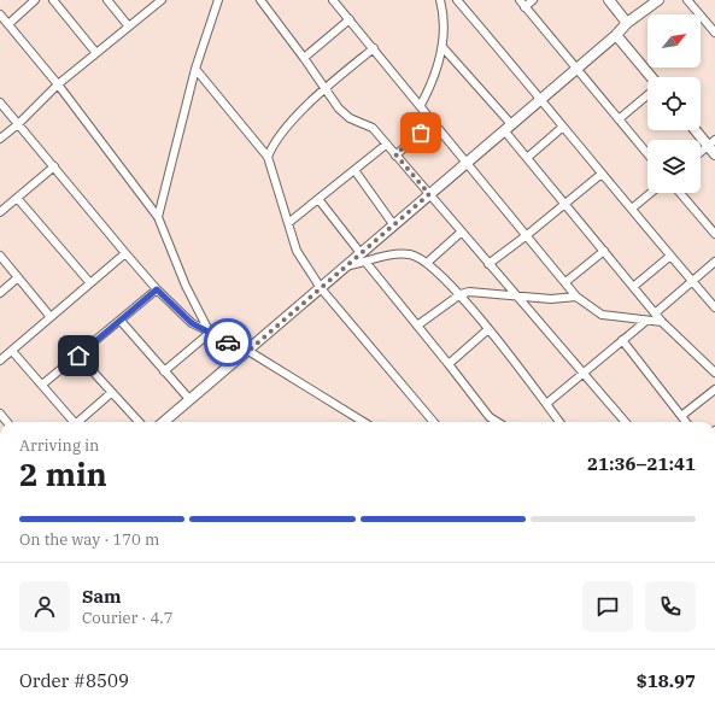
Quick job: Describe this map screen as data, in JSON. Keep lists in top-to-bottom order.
{
  "north": "top right",
  "page": {
    "heading": ["2 min", "Arriving in", "21:36–21:41"],
    "panel": [
      "Sam",
      "Courier · 4.7",
      "Order #8509",
      "$18.97"
    ],
    "bar": "On the way · 170 m"
  }
}
